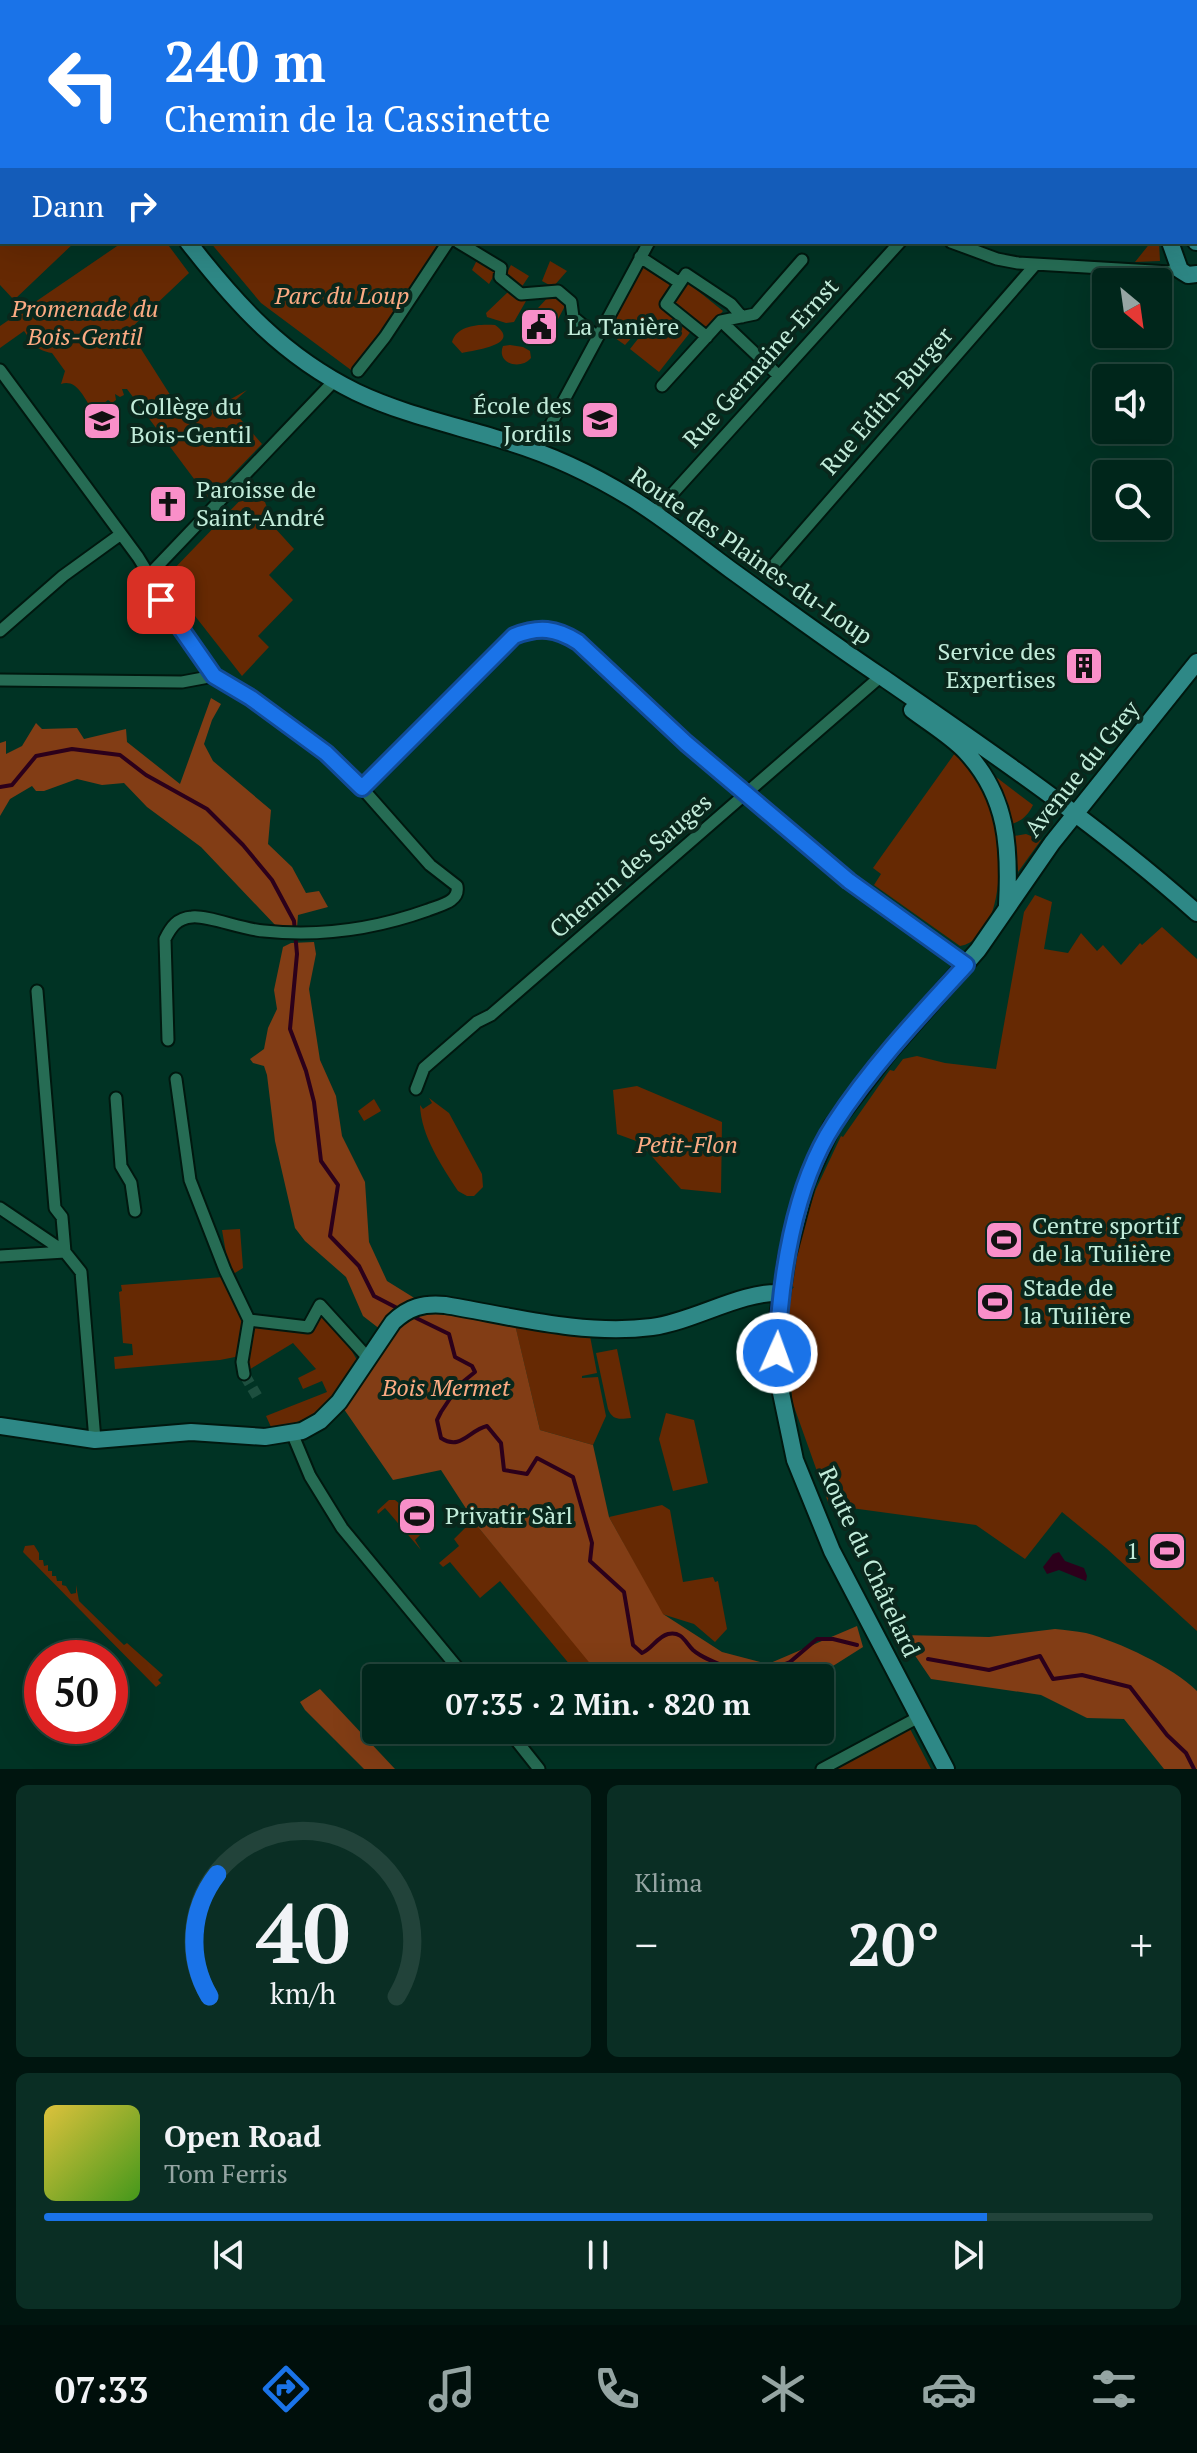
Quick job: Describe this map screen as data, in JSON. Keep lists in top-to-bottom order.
{
  "streets": {
    "main road": ["Route des Plaines-du-Loup", "Avenue du Grey", "Route du Châtelard"],
    "street": ["Rue Germaine-Ernst", "Rue Edith-Burger", "Chemin des Sauges"]
  },
  "crossings": [
    ["Rue Germaine-Ernst", "Route des Plaines-du-Loup"],
    ["Route des Plaines-du-Loup", "Avenue du Grey"],
    ["Route des Plaines-du-Loup", "Chemin des Sauges"],
    ["Route des Plaines-du-Loup", "Route du Châtelard"],
    ["Avenue du Grey", "Route du Châtelard"]
  ],
  "parks": [
    "Parc du Loup",
    "Promenade du Bois-Gentil",
    "Petit-Flon",
    "Bois Mermet"
  ],
  "places": {
    "public building": ["La Tanière"],
    "school or university": ["École des Jordils", "Collège du Bois-Gentil"],
    "church": ["Paroisse de Saint-André"],
    "building": ["Service des Expertises"],
    "sports": [
      "Centre sportif de la Tuilière",
      "Stade de la Tuilière",
      "Privatir Sàrl",
      "1"
    ]
  },
  "north": "bottom right",
  "page": {
    "turn": ["240 m", "Chemin de la Cassinette"],
    "then": "Dann",
    "limit": "50",
    "trip": "07:35 · 2 Min. · 820 m",
    "tile": "Klima",
    "heat": ["−", "20°", "+"],
    "song": ["Open Road", "Tom Ferris"],
    "tabs": "07:33",
    "gauge": ["40", "km/h"]
  }
}
